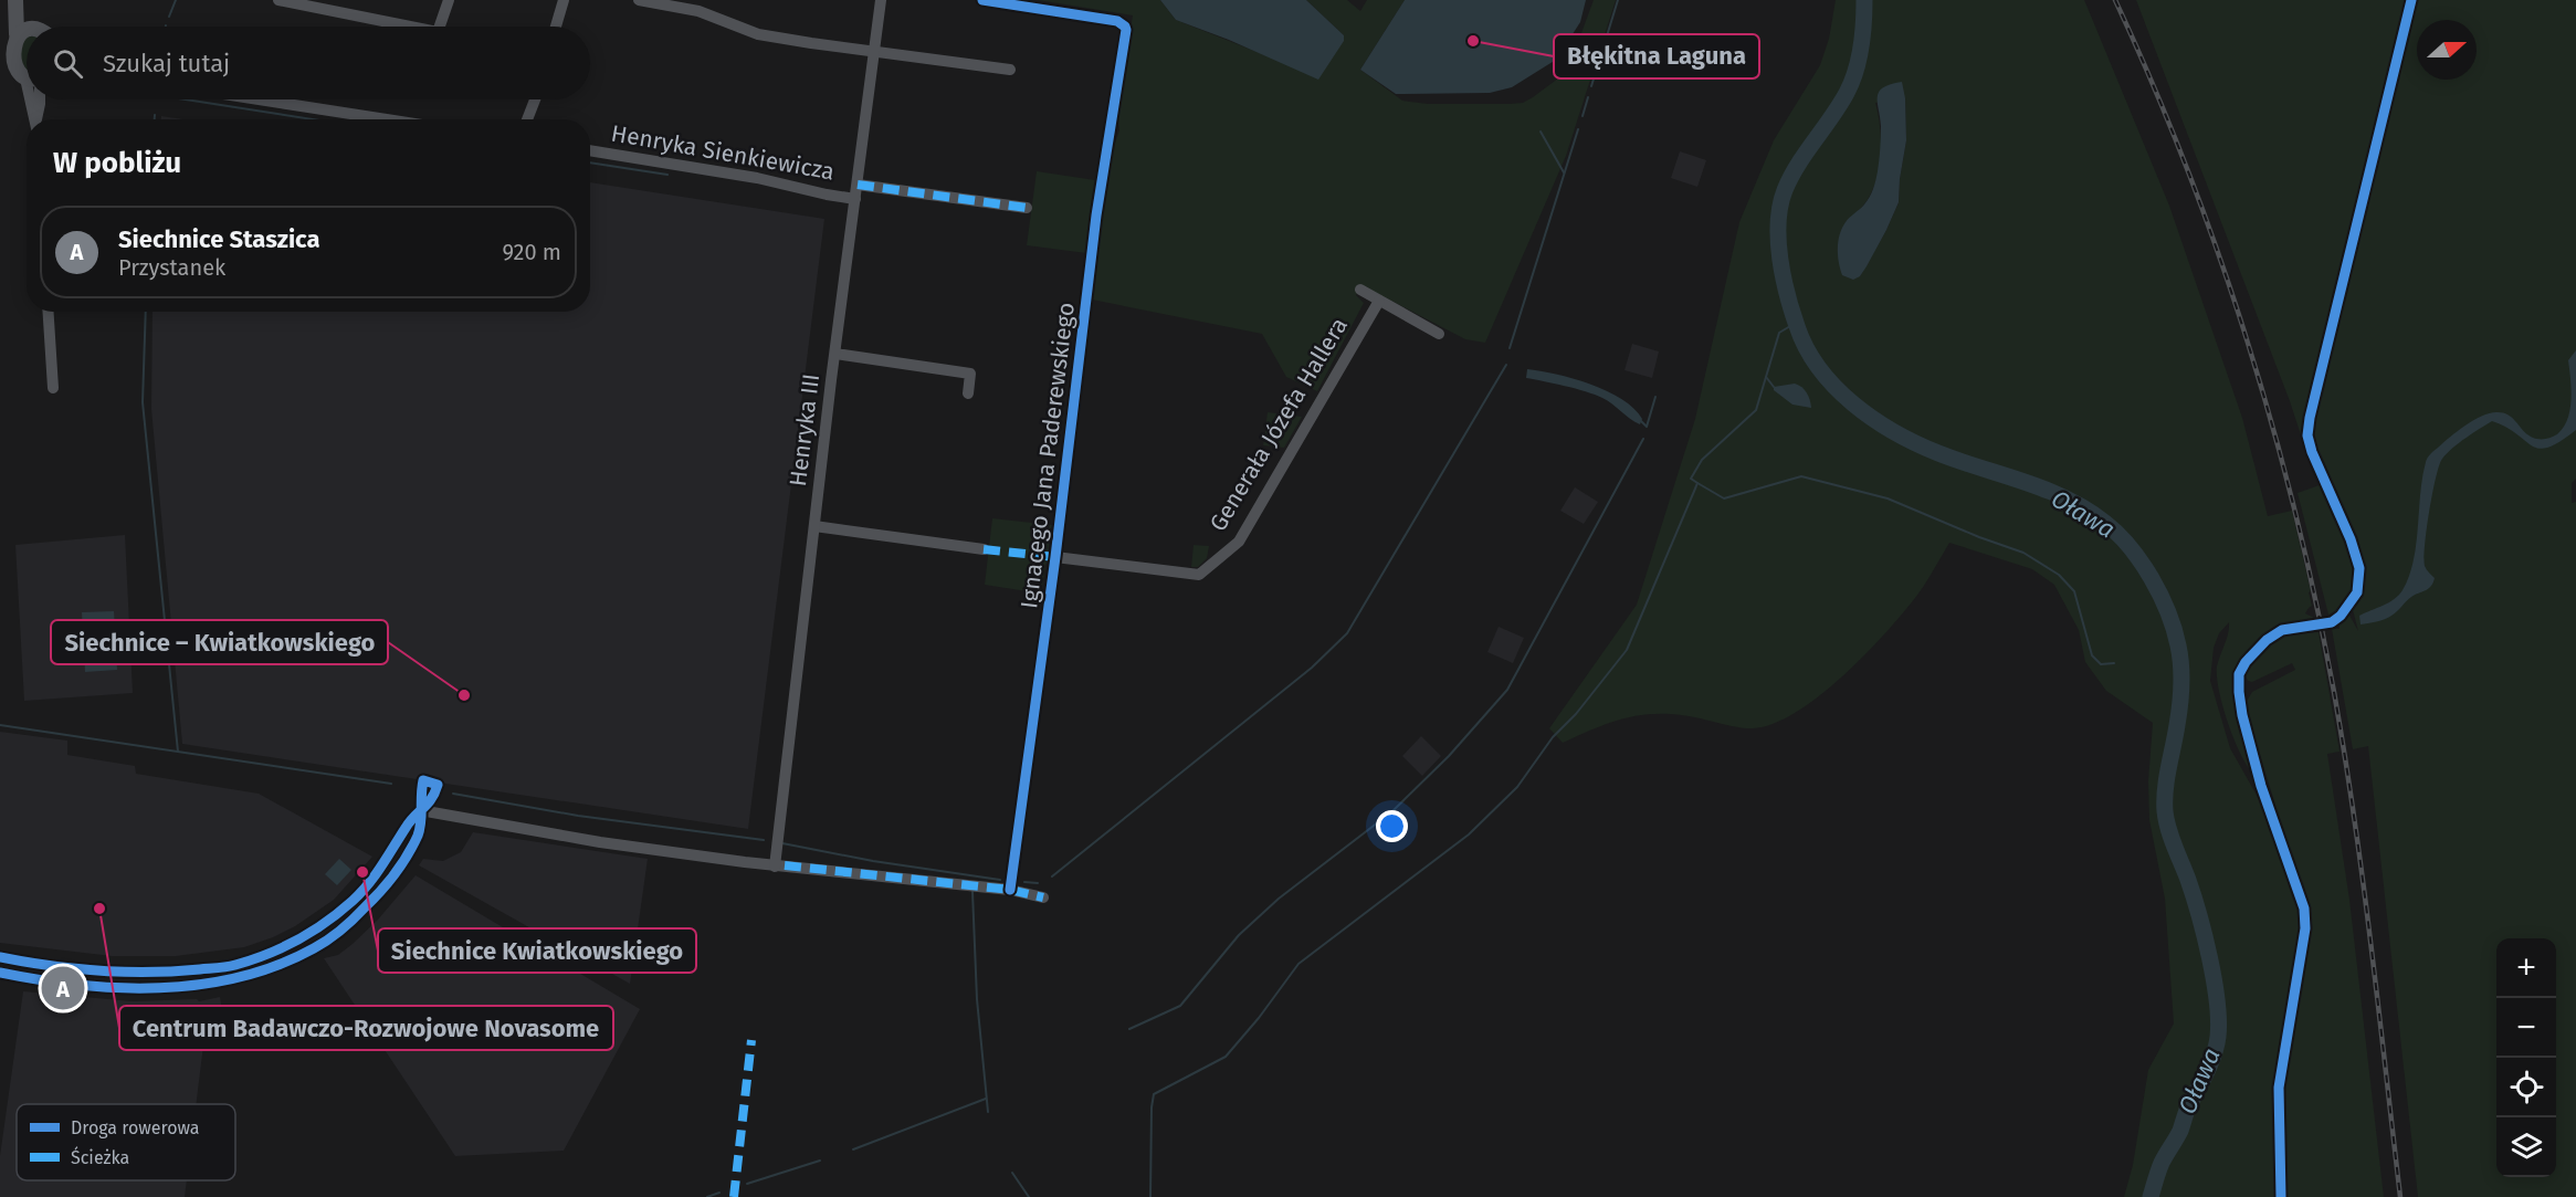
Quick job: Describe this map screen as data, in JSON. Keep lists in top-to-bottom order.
{
  "streets": {
    "street": [
      "Henryka Sienkiewicza",
      "Generała Józefa Hallera",
      "Henryka III",
      "Ignacego Jana Paderewskiego"
    ]
  },
  "crossings": [
    ["Henryka Sienkiewicza", "Henryka III"],
    ["Generała Józefa Hallera", "Ignacego Jana Paderewskiego"]
  ],
  "water": ["Oława"],
  "places": [
    "Błękitna Laguna",
    "Siechnice – Kwiatkowskiego",
    "Siechnice Kwiatkowskiego",
    "Centrum Badawczo-Rozwojowe Novasome"
  ],
  "legend": ["Droga rowerowa", "Ścieżka"],
  "north": "right",
  "page": {
    "search": "Szukaj tutaj",
    "heading": "W pobliżu",
    "list": [
      {
        "mark": "A",
        "name": "Siechnice Staszica",
        "note": "Przystanek",
        "value": "920 m"
      }
    ],
    "map_buttons": ["+", "−"],
    "pins": "A"
  }
}
